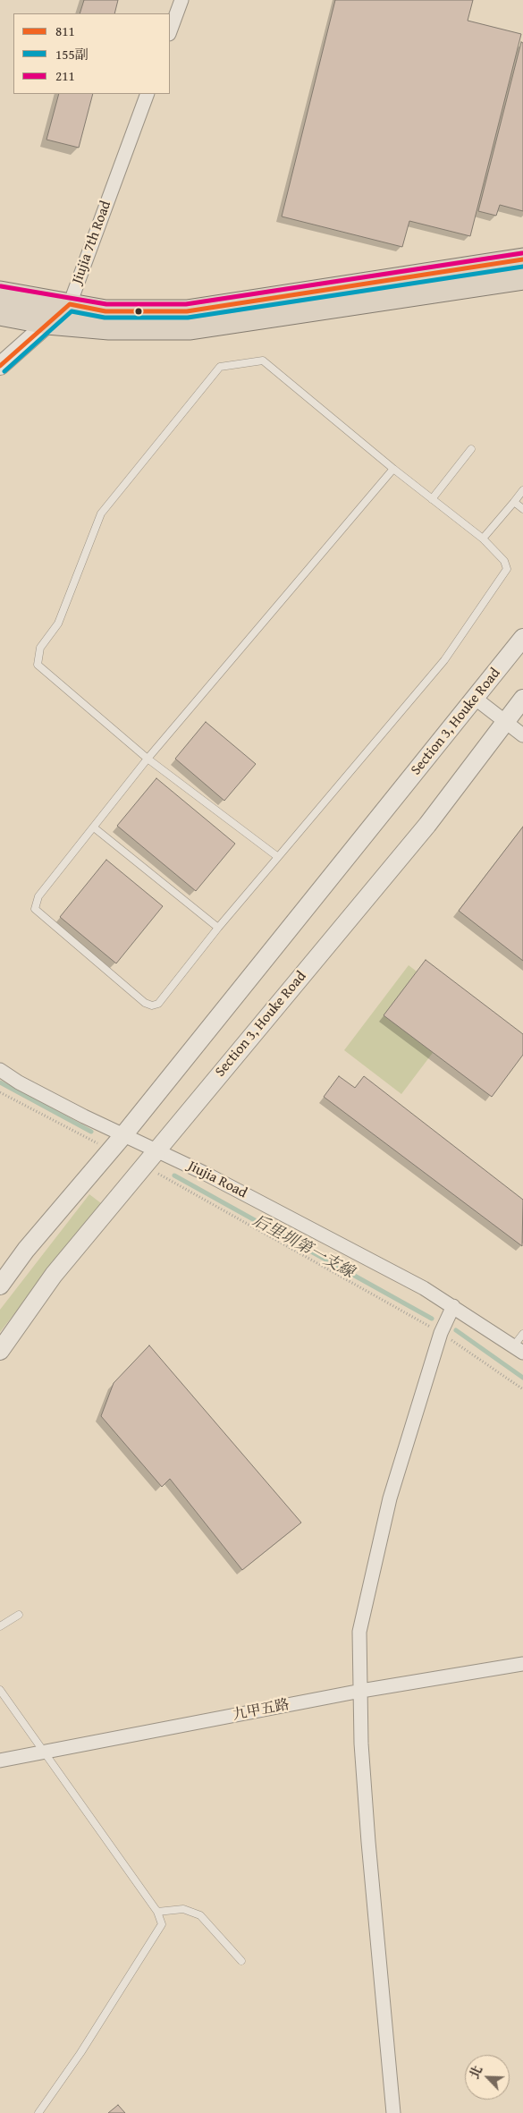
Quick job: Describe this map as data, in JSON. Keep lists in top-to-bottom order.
{
  "streets": {
    "street": [
      "Jiujia 7th Road",
      "Section 3, Houke Road",
      "Jiujia Road",
      "九甲五路"
    ]
  },
  "crossings": [
    ["Section 3, Houke Road", "Jiujia Road"]
  ],
  "water": ["后里圳第一支線"],
  "lines": ["transit line 211", "transit line 811", "transit line 155副"],
  "legend": ["811", "155副", "211"],
  "north": "top left"
}
